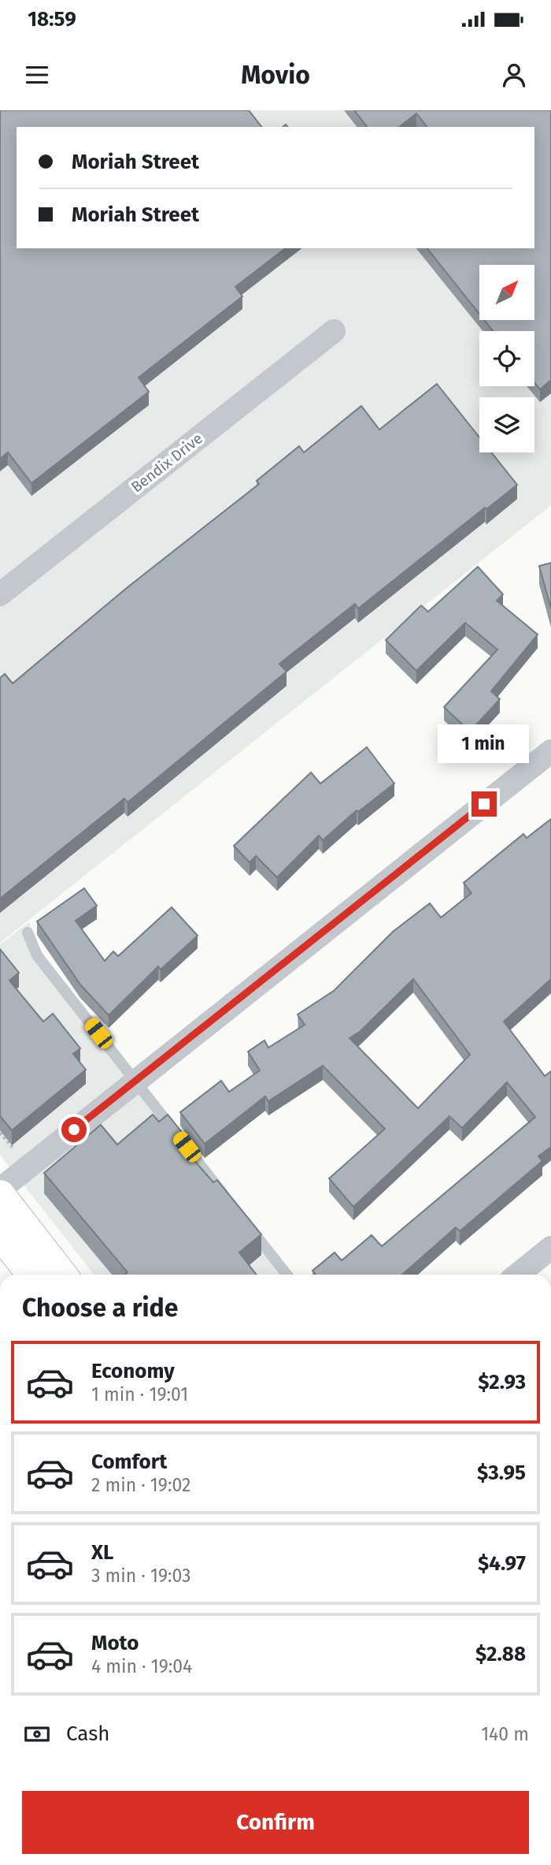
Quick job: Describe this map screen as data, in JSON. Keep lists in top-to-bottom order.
{
  "streets": {
    "street": ["Bendix Drive"]
  },
  "north": "top right",
  "page": {
    "status": "18:59",
    "header": "Movio",
    "banner": ["Moriah Street", "Moriah Street"],
    "bubble": "1 min",
    "heading": "Choose a ride",
    "list": [
      {
        "name": "Economy",
        "note": "1 min · 19:01",
        "value": "$2.93"
      },
      {
        "name": "Comfort",
        "note": "2 min · 19:02",
        "value": "$3.95"
      },
      {
        "name": "XL",
        "note": "3 min · 19:03",
        "value": "$4.97"
      },
      {
        "name": "Moto",
        "note": "4 min · 19:04",
        "value": "$2.88"
      }
    ],
    "pay": ["Cash", "140 m"],
    "buttons": "Confirm"
  }
}
